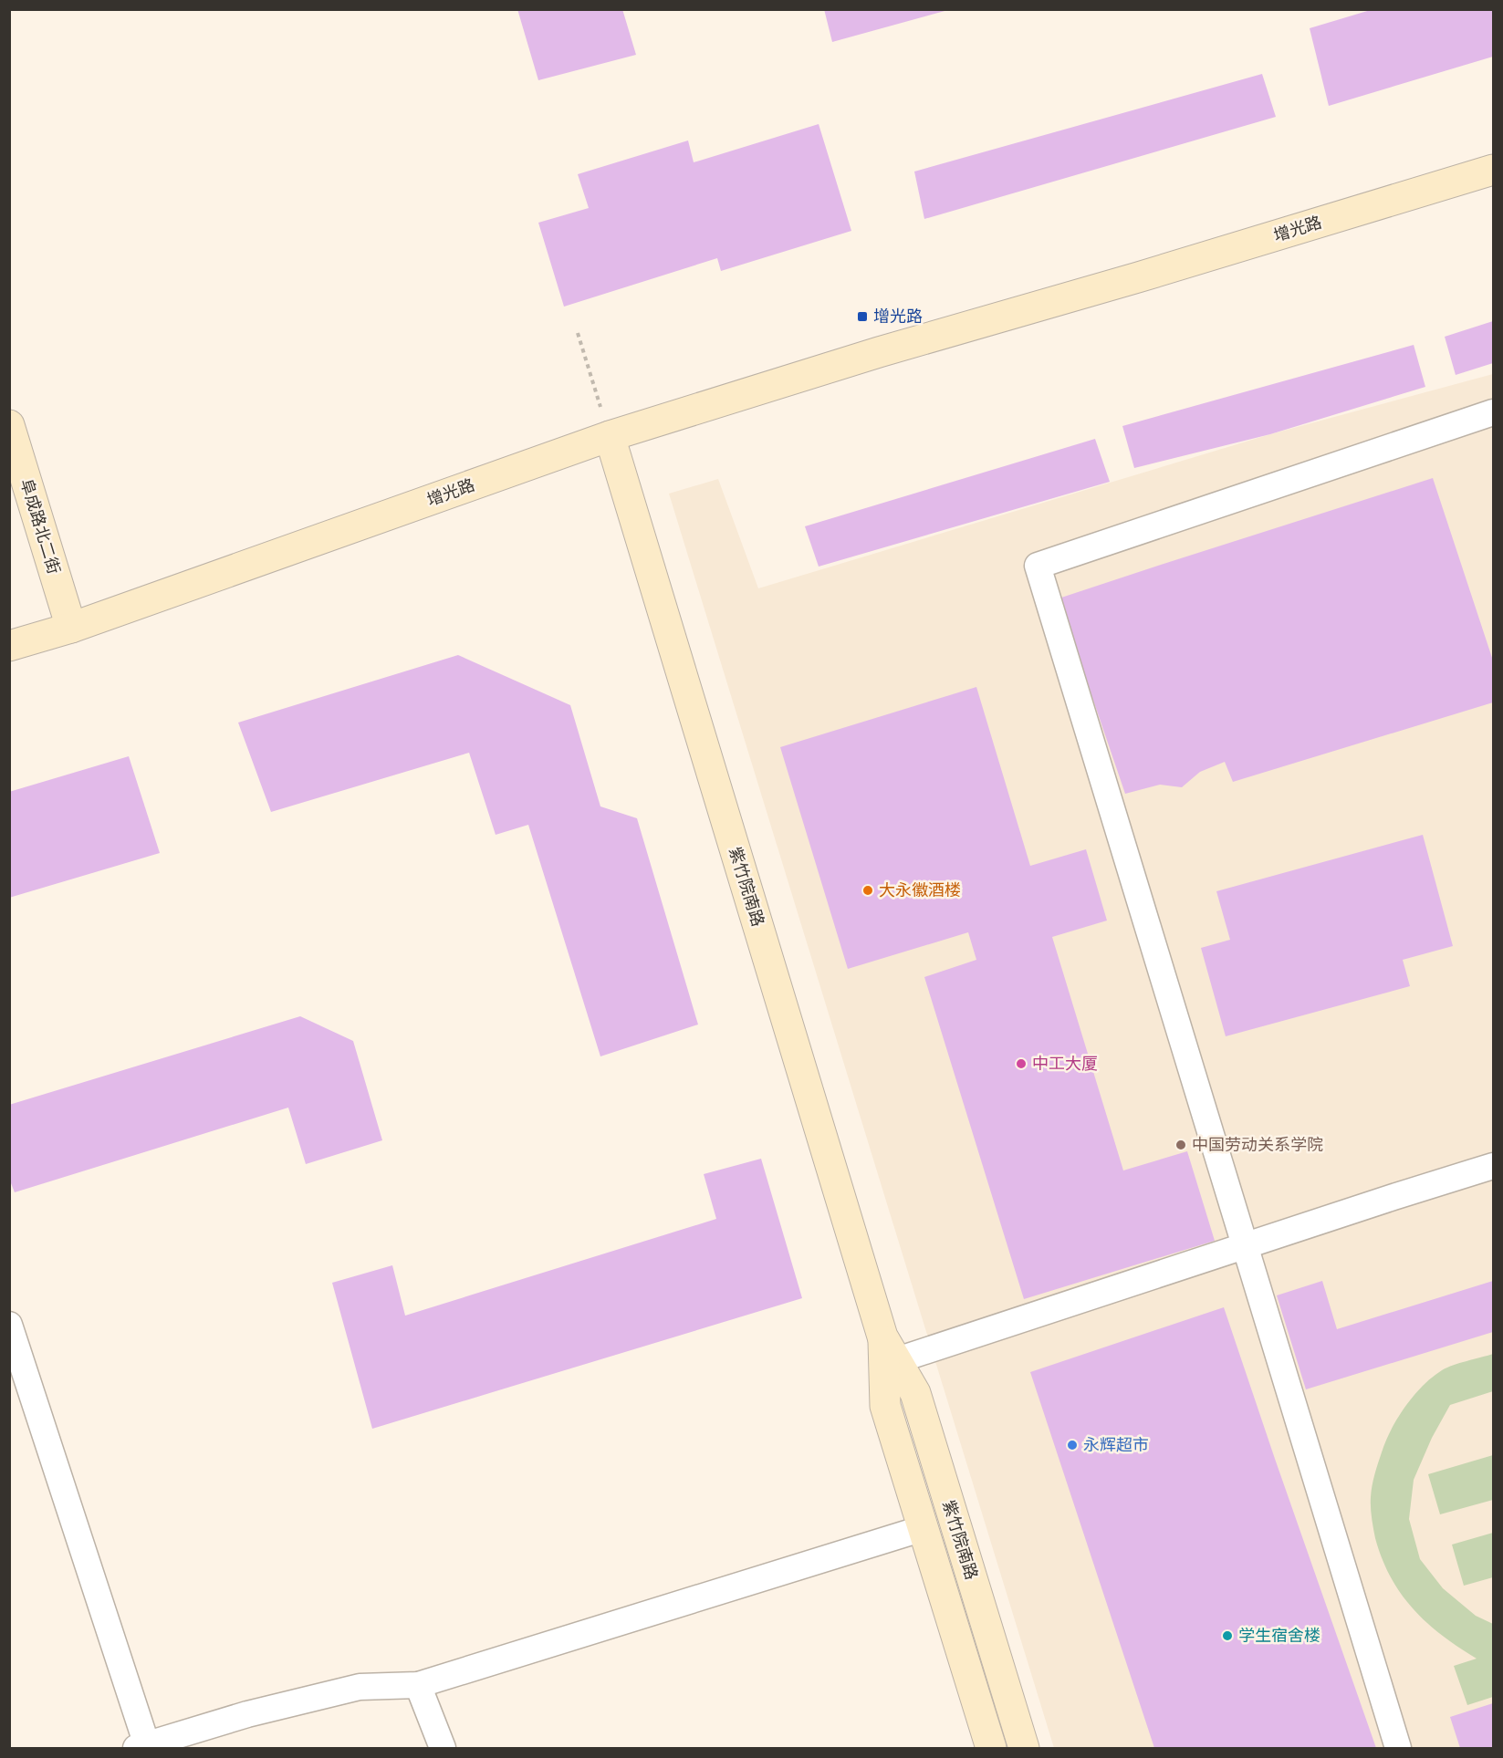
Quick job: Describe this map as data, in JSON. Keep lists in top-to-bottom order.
{
  "streets": {
    "street": ["增光路", "阜成路北二街", "紫竹院南路"]
  },
  "crossings": [
    ["增光路", "阜成路北二街"],
    ["增光路", "紫竹院南路"]
  ],
  "places": {
    "transit": ["增光路"],
    "other": [
      "大永徽酒楼",
      "中工大厦",
      "中国劳动关系学院",
      "永辉超市",
      "学生宿舍楼"
    ]
  }
}
